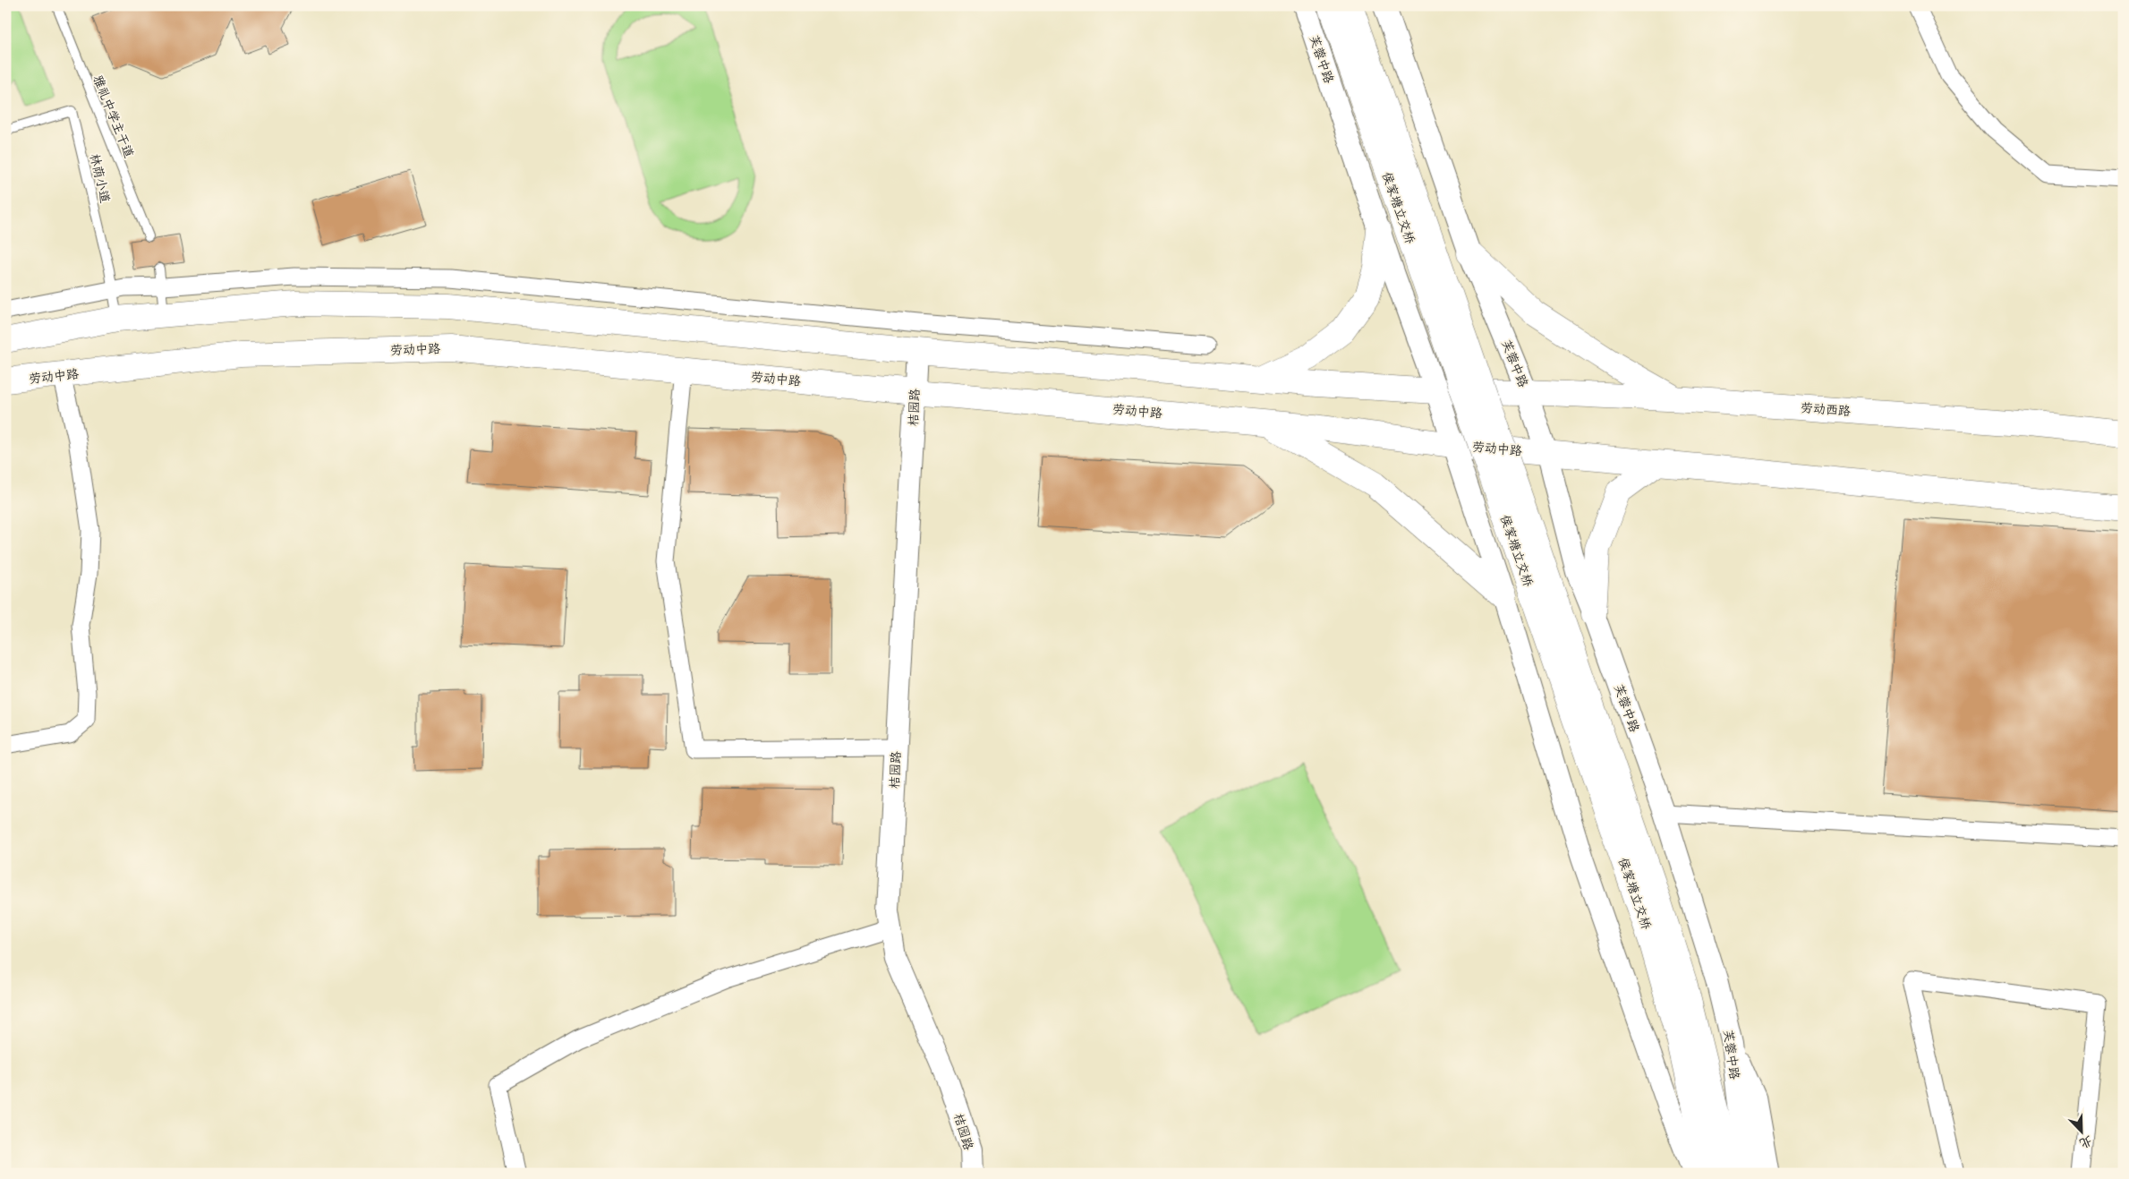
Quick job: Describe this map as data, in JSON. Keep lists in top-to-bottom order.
{
  "streets": {
    "main road": ["侯家塘立交桥", "劳动中路", "劳动西路"],
    "street": ["芙蓉中路", "桔园路"],
    "lane": ["雅礼中学主干道", "林荫小道"]
  },
  "crossings": [
    ["芙蓉中路", "劳动中路"],
    ["芙蓉中路", "劳动西路"],
    ["劳动中路", "桔园路"]
  ],
  "north": "bottom right"
}
